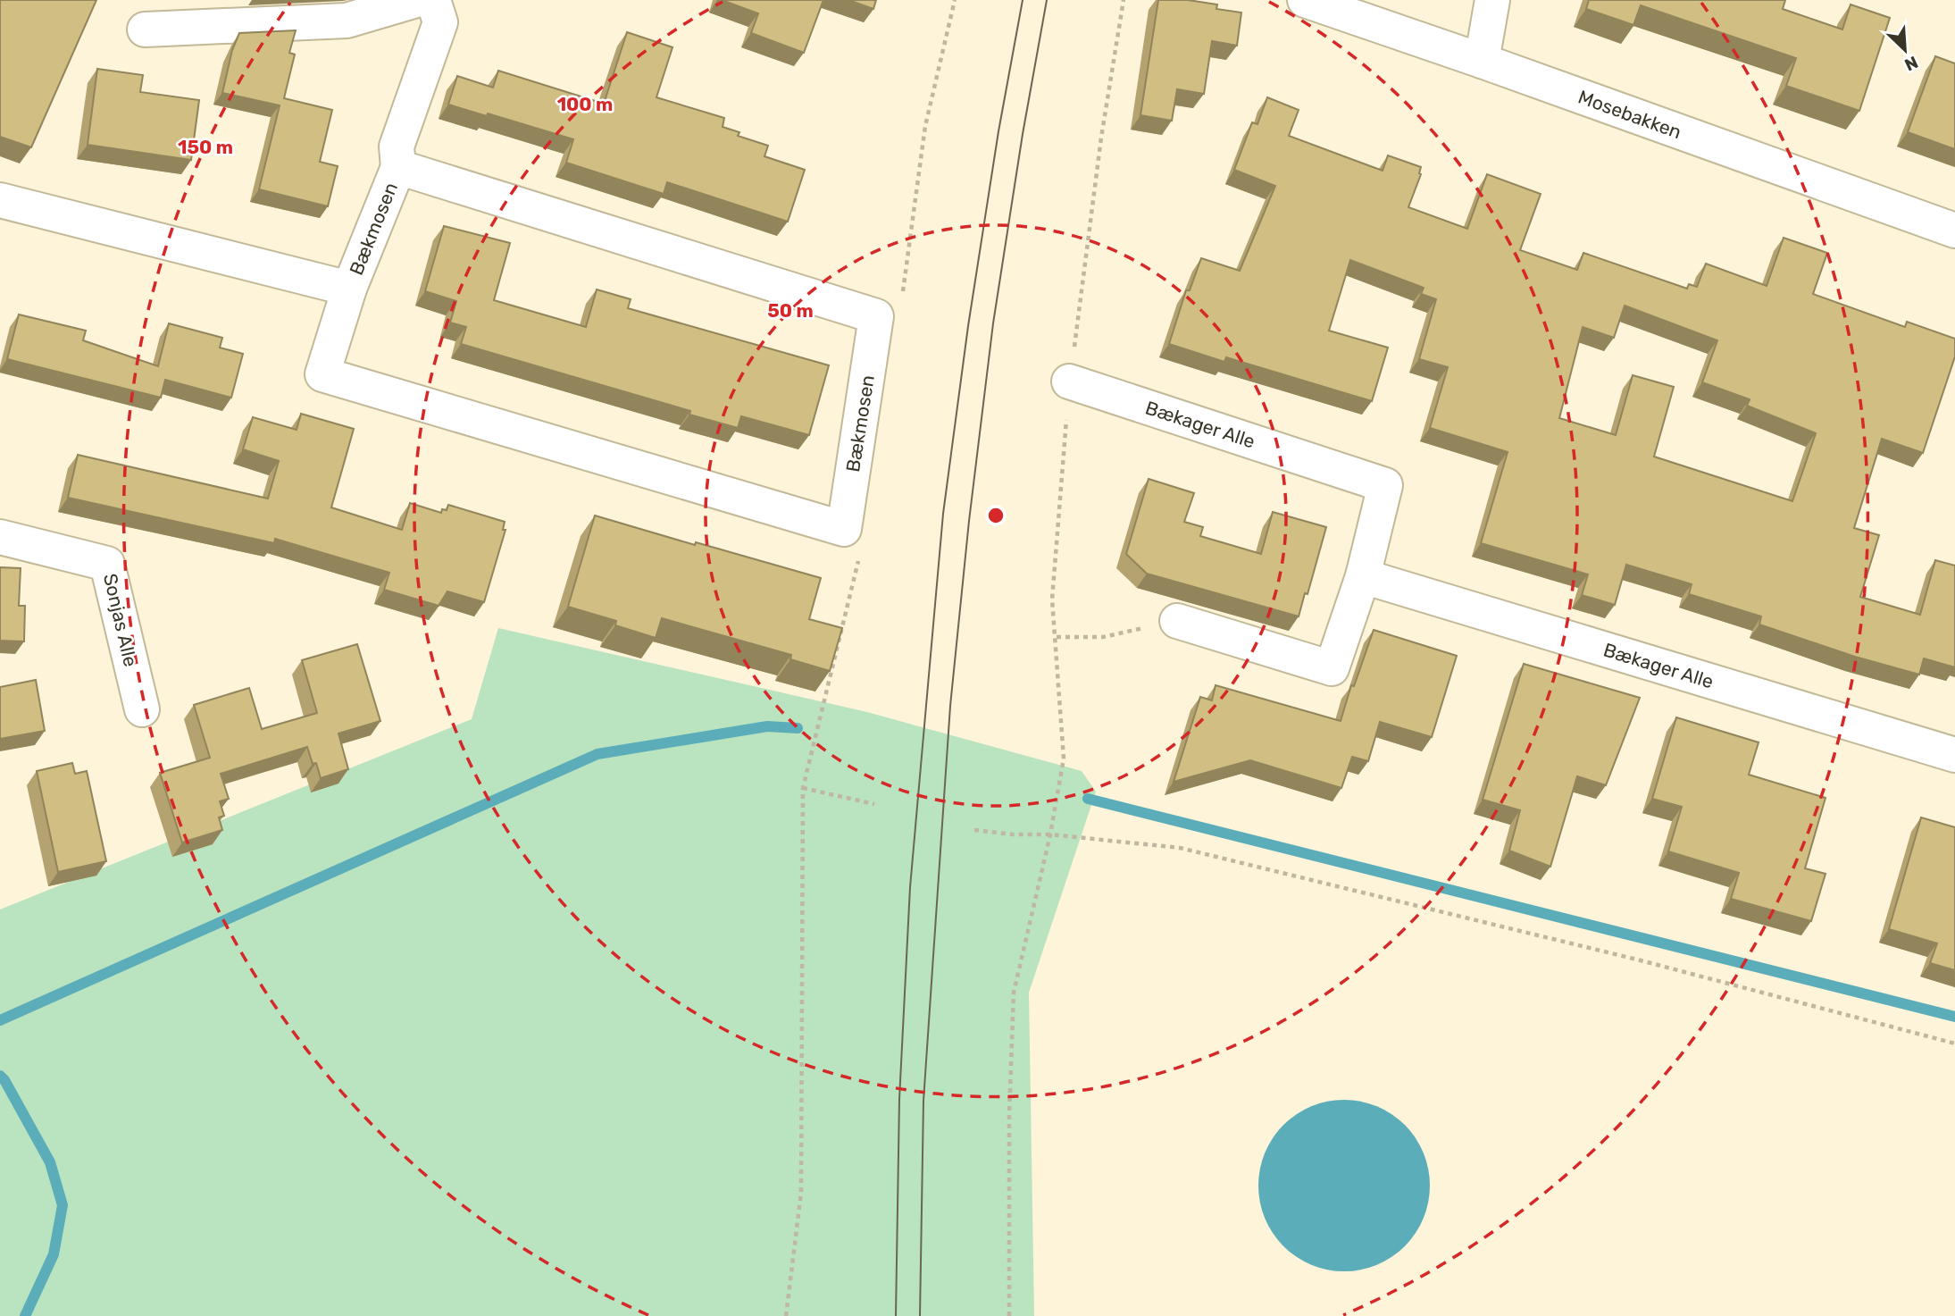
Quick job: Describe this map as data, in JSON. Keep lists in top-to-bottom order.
{
  "streets": {
    "street": [
      "Mosebakken",
      "Bækmosen",
      "Bækager Alle",
      "Sonjas Alle"
    ]
  },
  "north": "bottom right",
  "rings": ["100 m", "150 m", "50 m"]
}
